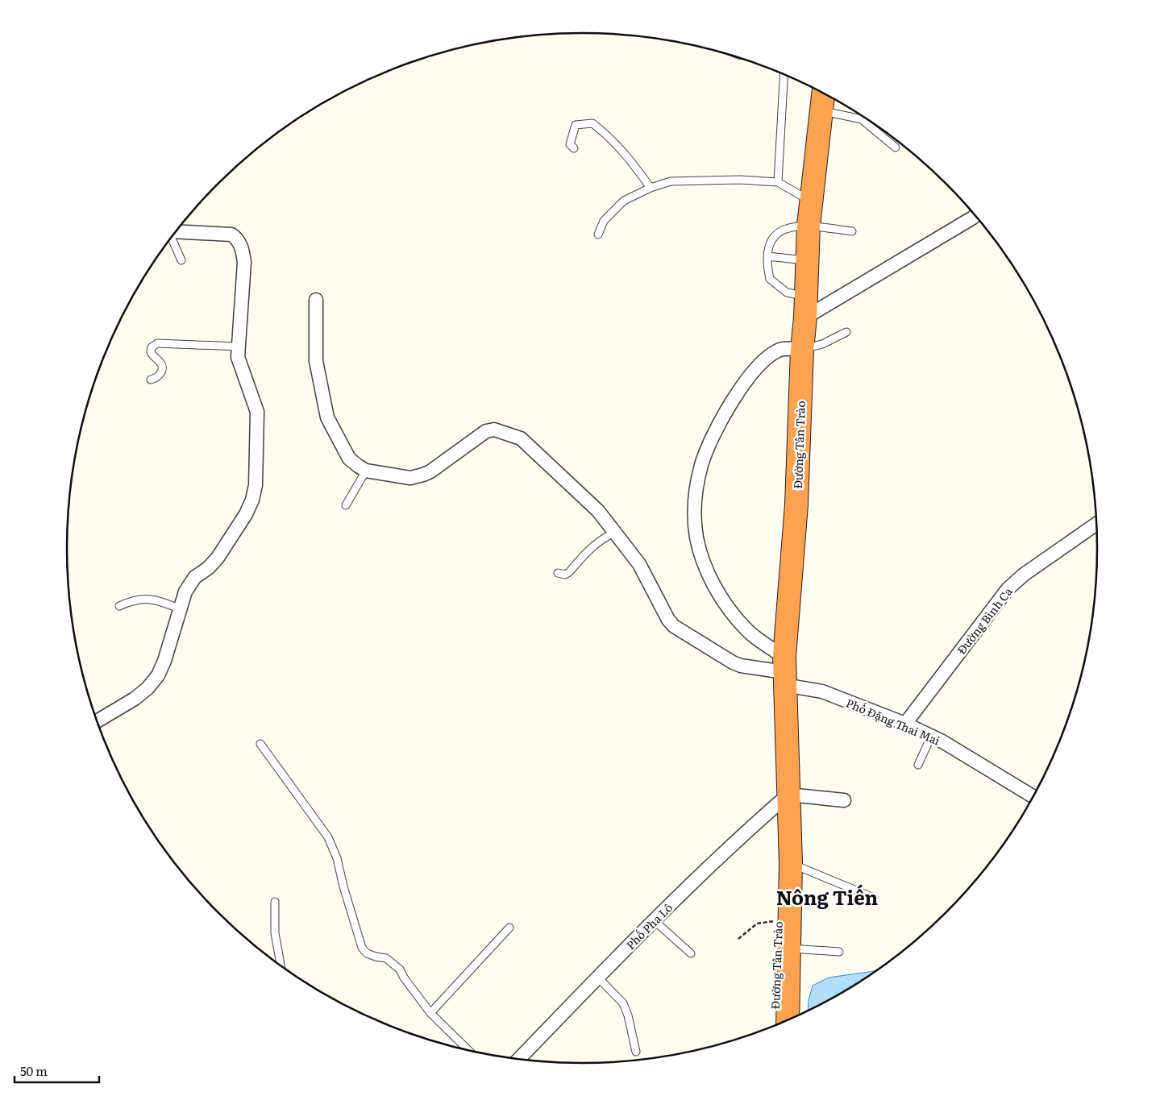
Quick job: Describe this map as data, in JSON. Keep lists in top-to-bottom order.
{
  "streets": {
    "highway": ["Đường Tân Trào"],
    "street": ["Đường Bình Ca", "Phố Đặng Thai Mai", "Phố Pha Lô"]
  },
  "crossings": [
    ["Đường Tân Trào", "Phố Đặng Thai Mai"],
    ["Đường Tân Trào", "Phố Pha Lô"],
    ["Đường Bình Ca", "Phố Đặng Thai Mai"]
  ],
  "districts": ["Nông Tiến"],
  "scale_bar": "50 m"
}
